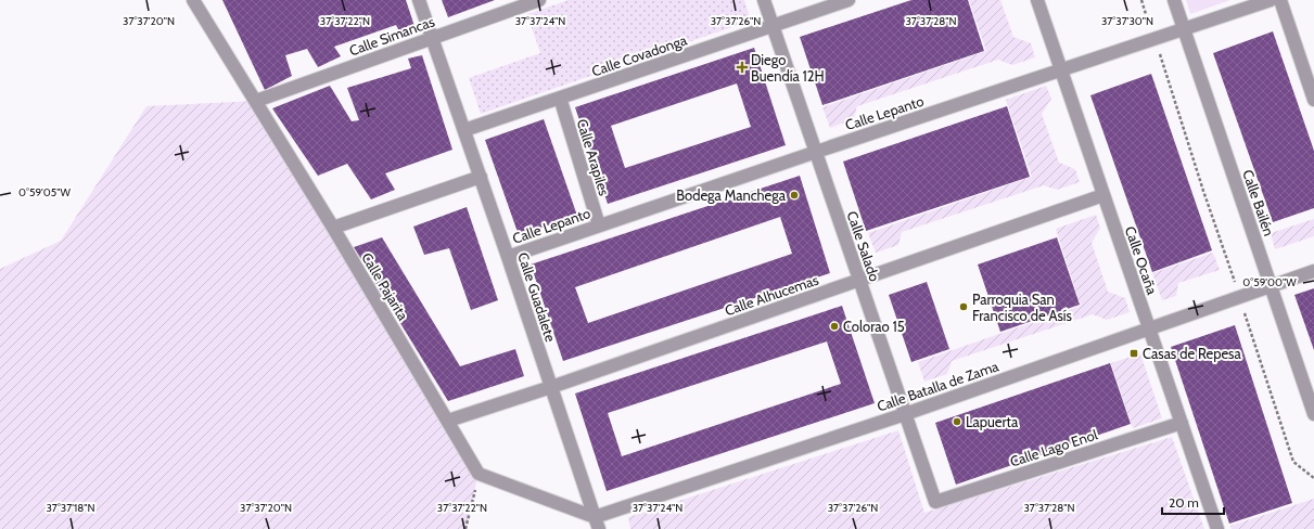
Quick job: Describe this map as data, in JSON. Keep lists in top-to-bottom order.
{
  "streets": {
    "street": [
      "Calle Simancas",
      "Calle Covadonga",
      "Calle Lepanto",
      "Calle Arapiles",
      "Calle Bailén",
      "Calle Salado",
      "Calle Ocaña",
      "Calle Pajarita",
      "Calle Alhucemas",
      "Calle Guadalete",
      "Calle Batalla de Zama",
      "Calle Lago Enol"
    ]
  },
  "crossings": [
    ["Calle Simancas", "Calle Pajarita"],
    ["Calle Simancas", "Calle Guadalete"],
    ["Calle Covadonga", "Calle Arapiles"],
    ["Calle Covadonga", "Calle Salado"],
    ["Calle Covadonga", "Calle Guadalete"],
    ["Calle Lepanto", "Calle Arapiles"],
    ["Calle Lepanto", "Calle Bailén"],
    ["Calle Lepanto", "Calle Salado"],
    ["Calle Lepanto", "Calle Ocaña"],
    ["Calle Lepanto", "Calle Guadalete"],
    ["Calle Bailén", "Calle Batalla de Zama"],
    ["Calle Salado", "Calle Alhucemas"],
    ["Calle Salado", "Calle Batalla de Zama"],
    ["Calle Salado", "Calle Lago Enol"],
    ["Calle Ocaña", "Calle Alhucemas"],
    ["Calle Ocaña", "Calle Batalla de Zama"],
    ["Calle Ocaña", "Calle Lago Enol"],
    ["Calle Pajarita", "Calle Alhucemas"],
    ["Calle Alhucemas", "Calle Guadalete"],
    ["Calle Guadalete", "Calle Batalla de Zama"]
  ],
  "places": {
    "health": ["Diego Buendía 12H"],
    "other": [
      "Bodega Manchega",
      "Parroquia San Francisco de Asís",
      "Colorao 15",
      "Lapuerta"
    ],
    "transit": ["Casas de Repesa"]
  },
  "scale_bar": "20 m",
  "coordinates": [
    "37°37'20\"N",
    "37°37'22\"N",
    "37°37'24\"N",
    "37°37'30\"N",
    "37°37'26\"N",
    "37°37'28\"N",
    "0°59'05\"W",
    "0°59'00\"W",
    "37°37'18\"N"
  ]
}
